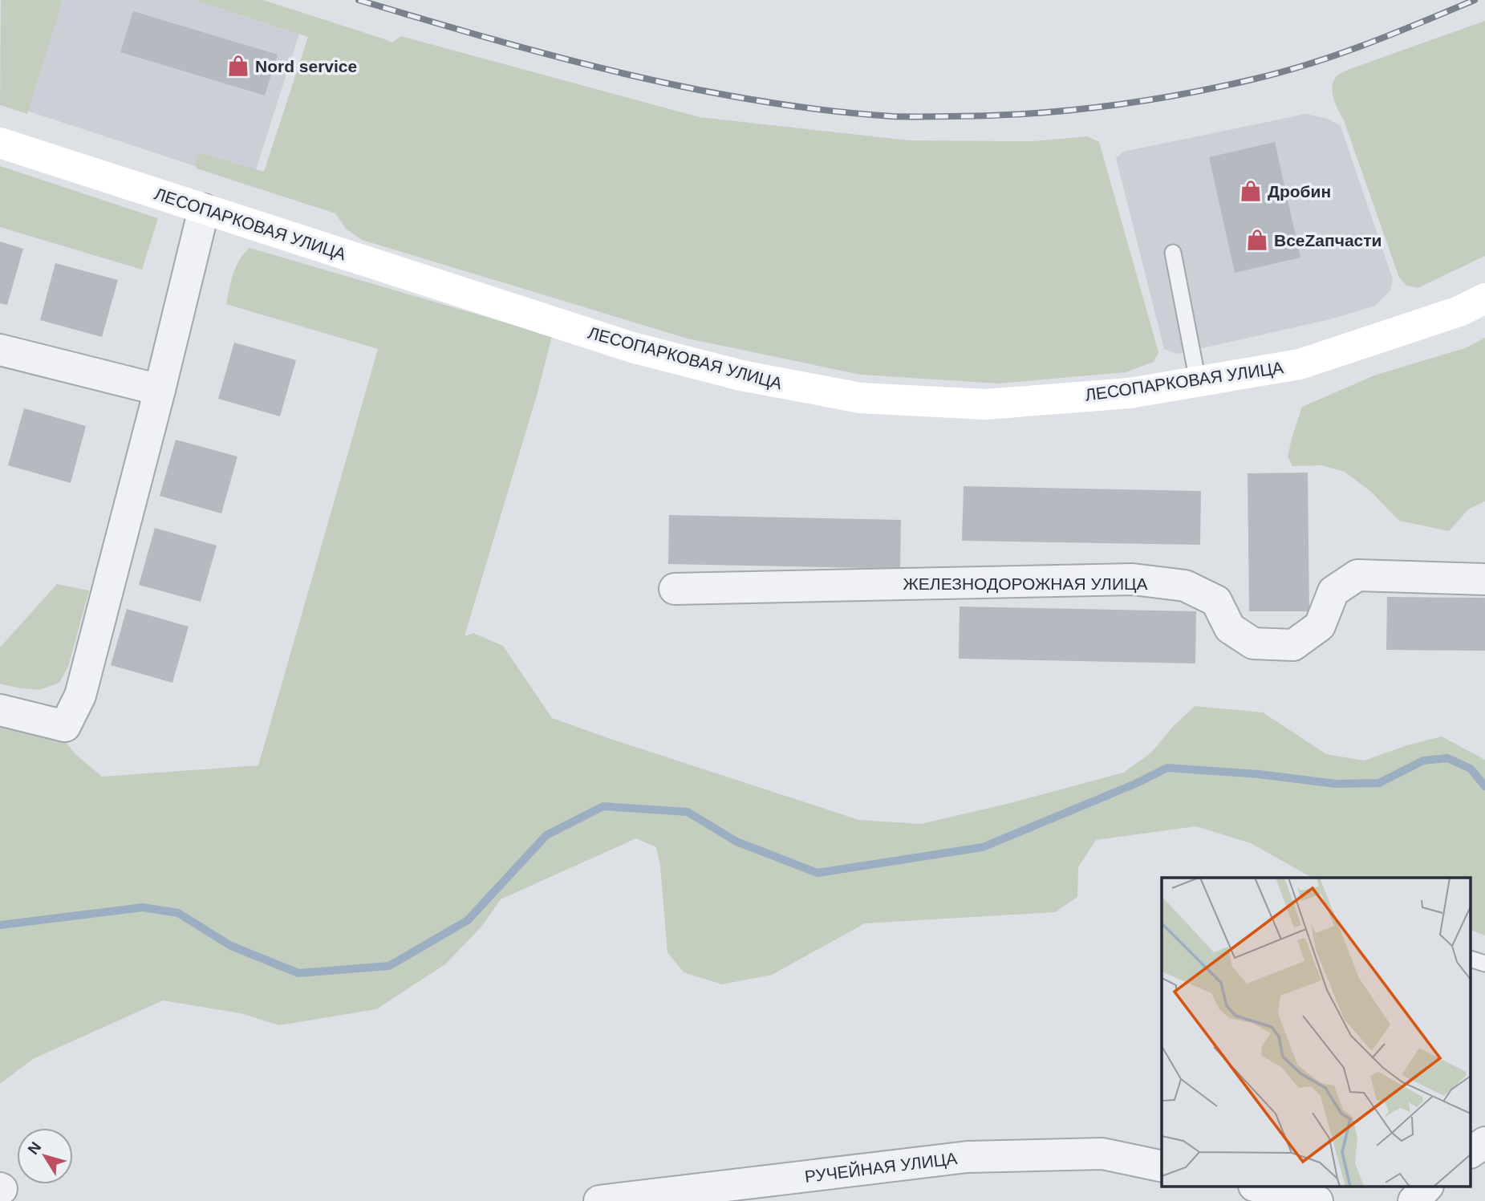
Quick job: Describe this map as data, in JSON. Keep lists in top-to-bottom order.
{
  "streets": {
    "street": ["ЛЕСОПАРКОВАЯ УЛИЦА", "ЖЕЛЕЗНОДОРОЖНАЯ УЛИЦА", "РУЧЕЙНАЯ УЛИЦА"]
  },
  "places": {
    "shop": ["Nord service", "Дробин", "ВсеZапчасти"]
  },
  "north": "top left"
}
